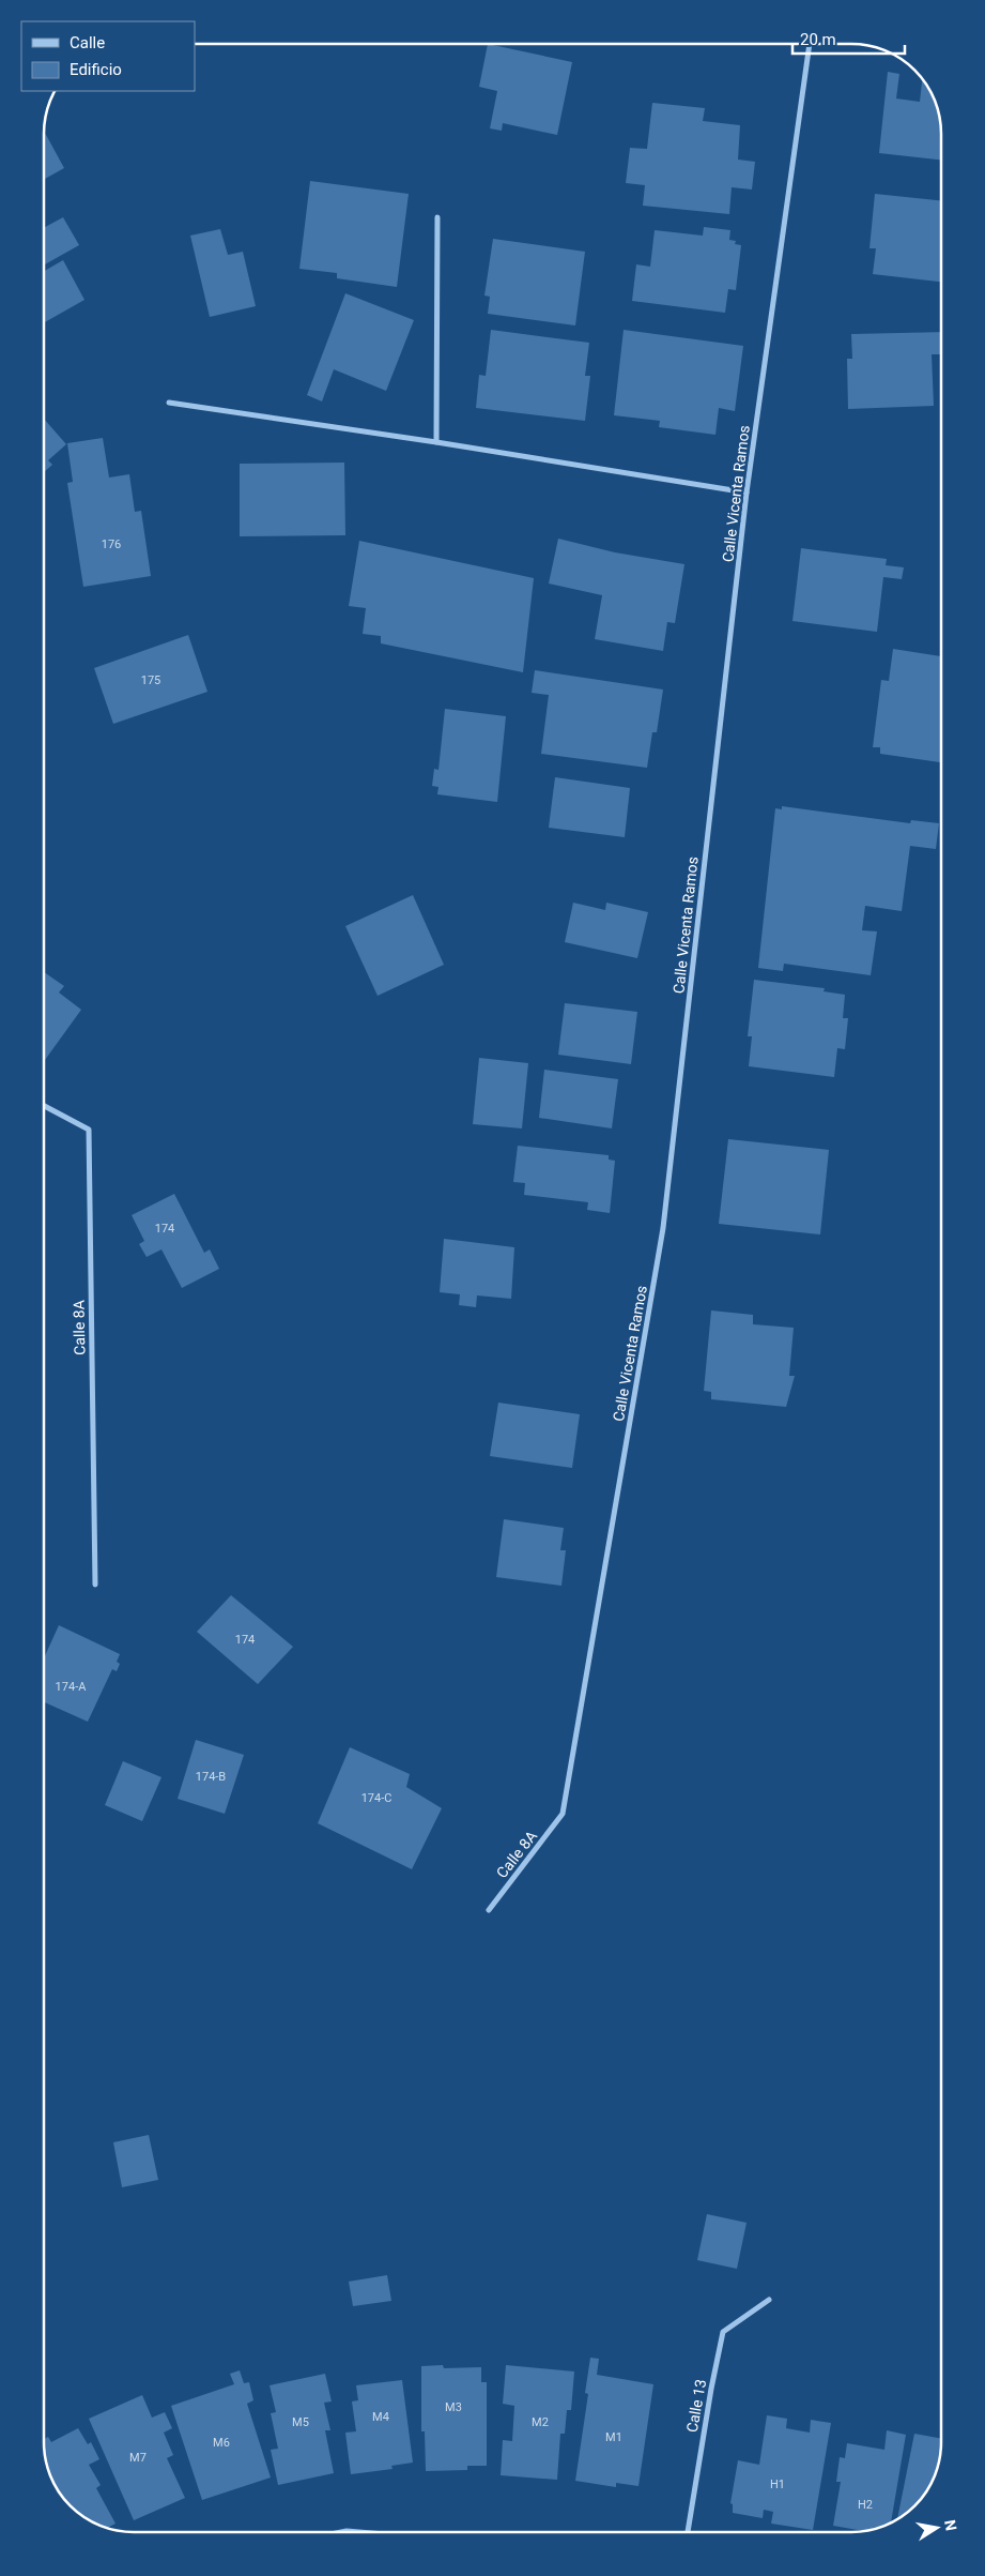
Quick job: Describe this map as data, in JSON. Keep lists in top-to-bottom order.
{
  "streets": {
    "street": ["Calle Vicenta Ramos", "Calle 8A", "Calle 13"]
  },
  "crossings": [
    ["Calle Vicenta Ramos", "Calle 8A"]
  ],
  "house_numbers": [
    "176",
    "175",
    "174",
    "174",
    "174-A",
    "174-B",
    "174-C",
    "M3",
    "M4",
    "M5",
    "M2",
    "M1",
    "M6",
    "M7",
    "H1",
    "H2"
  ],
  "legend": ["Calle", "Edificio"],
  "scale_bar": "20 m",
  "north": "right"
}
